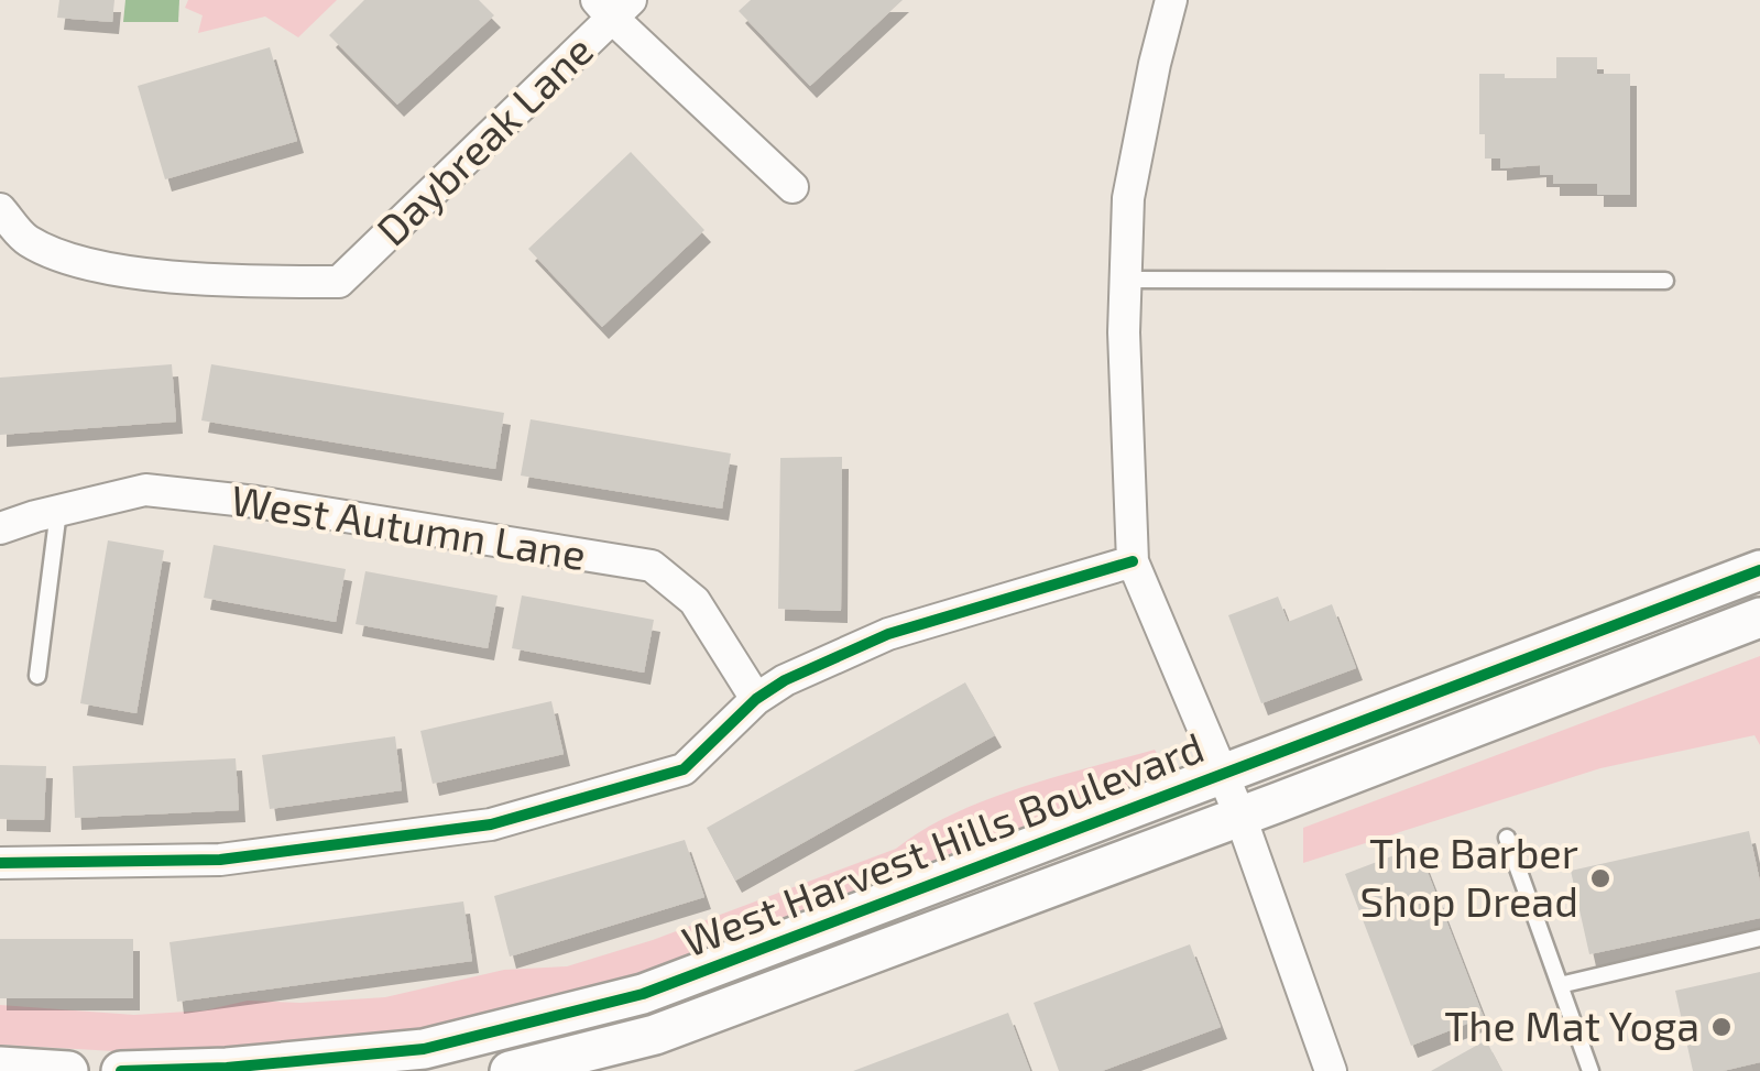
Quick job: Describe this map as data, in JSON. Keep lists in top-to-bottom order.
{
  "streets": {
    "street": ["Daybreak Lane", "West Autumn Lane", "West Harvest Hills Boulevard"]
  },
  "places": ["The Barber Shop Dread", "The Mat Yoga"]
}
